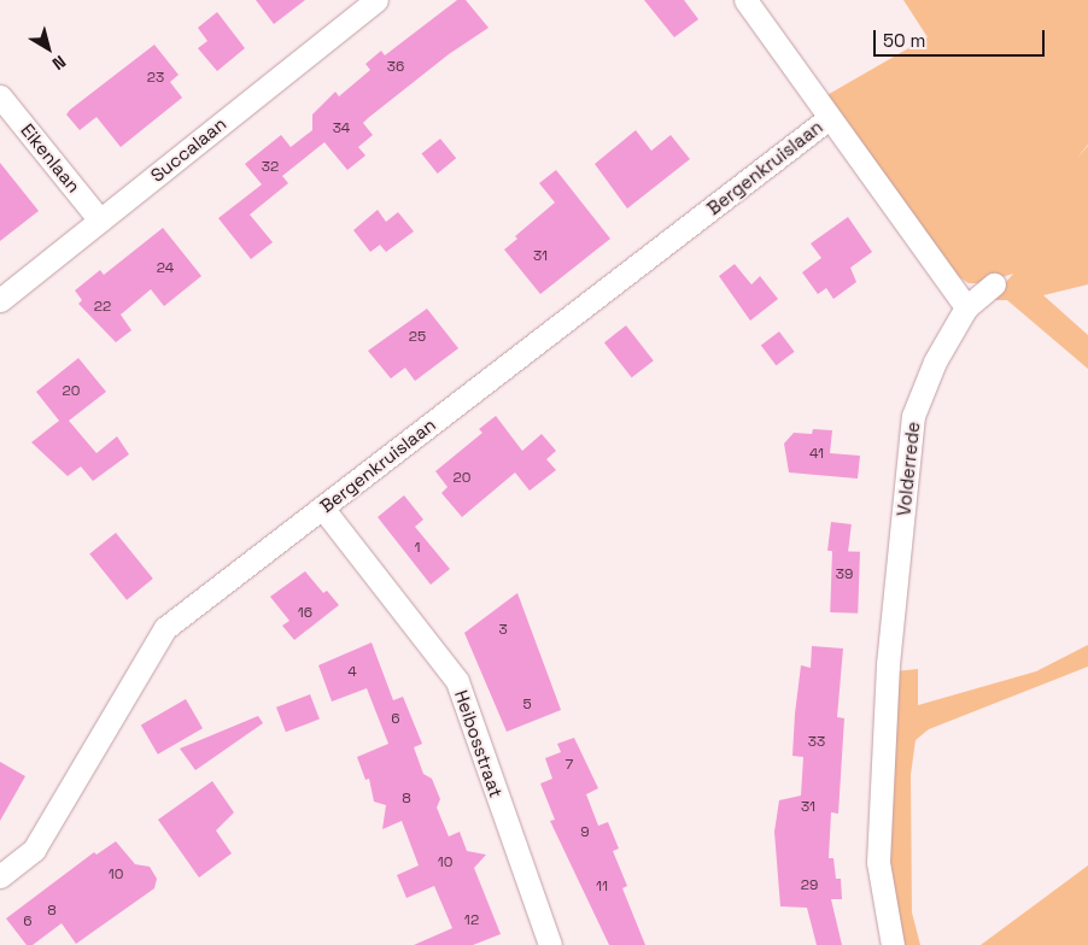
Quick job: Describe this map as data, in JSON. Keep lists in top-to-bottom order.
{
  "streets": {
    "street": [
      "Succalaan",
      "Eikenlaan",
      "Bergenkruislaan",
      "Volderrede",
      "Heibosstraat"
    ]
  },
  "crossings": [
    ["Succalaan", "Eikenlaan"],
    ["Bergenkruislaan", "Heibosstraat"]
  ],
  "house_numbers": [
    "36",
    "23",
    "34",
    "32",
    "31",
    "24",
    "22",
    "25",
    "20",
    "41",
    "20",
    "1",
    "39",
    "16",
    "3",
    "4",
    "5",
    "6",
    "33",
    "7",
    "8",
    "31",
    "9",
    "10",
    "10",
    "29",
    "11",
    "8",
    "12",
    "6"
  ],
  "scale_bar": "50 m",
  "north": "bottom right"
}
